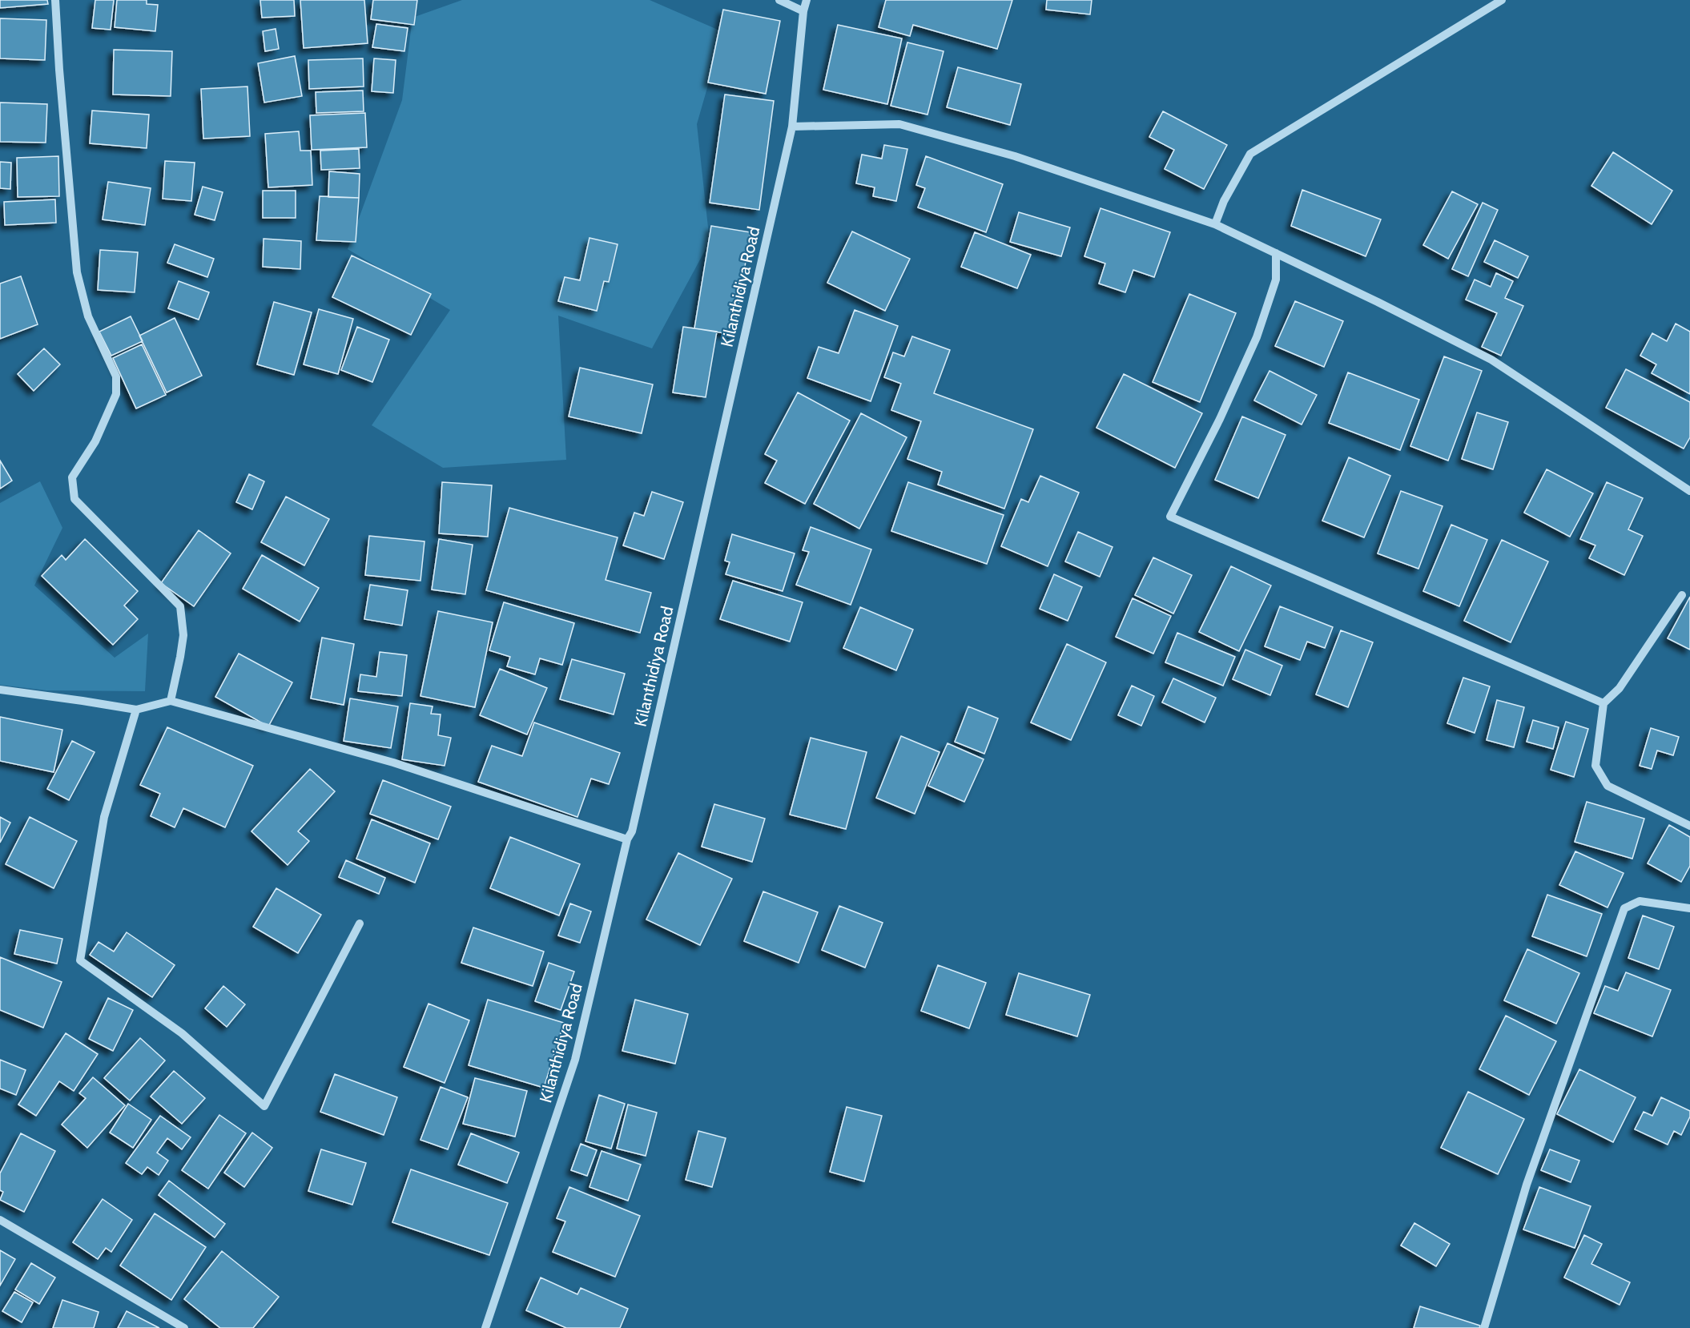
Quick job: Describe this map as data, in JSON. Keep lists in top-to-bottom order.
{
  "streets": {
    "street": ["Kilanthidiya Road"]
  }
}
